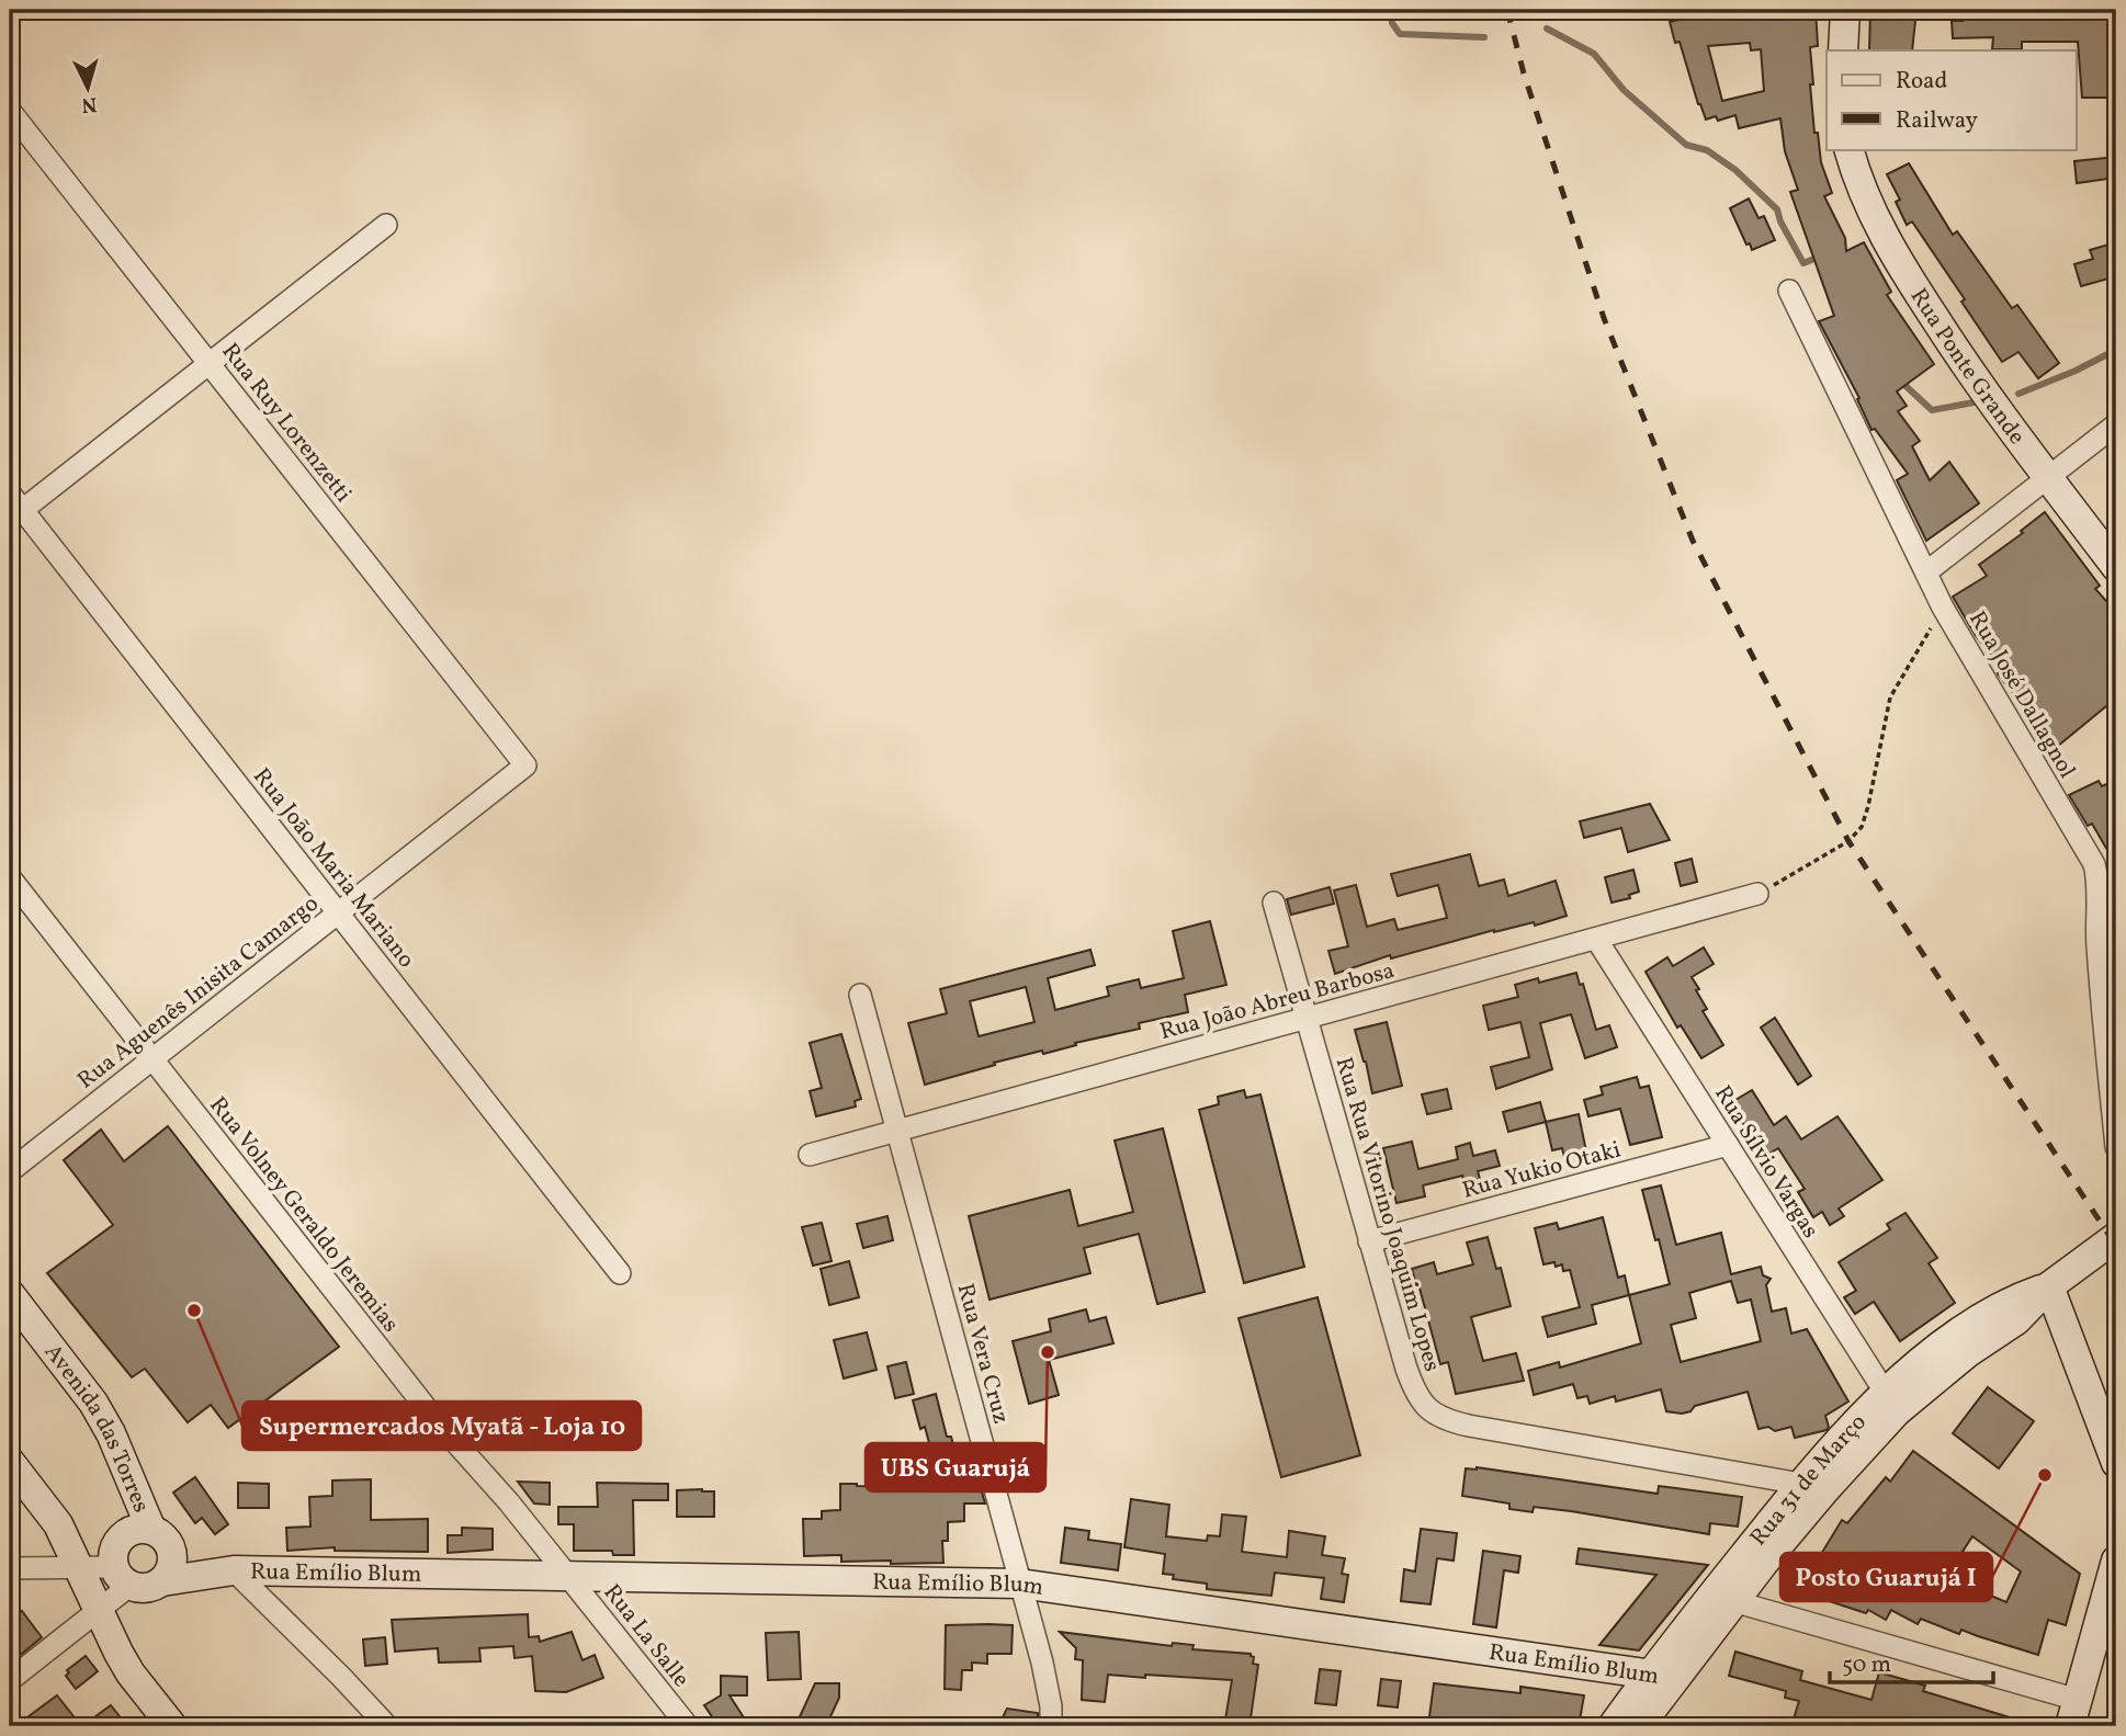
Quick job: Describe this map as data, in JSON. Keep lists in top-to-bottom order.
{
  "streets": {
    "main road": [
      "Rua Ponte Grande",
      "Avenida das Torres",
      "Rua 31 de Março",
      "Rua Emílio Blum"
    ],
    "street": [
      "Rua Ruy Lorenzetti",
      "Rua José Dallagnol",
      "Rua João Maria Mariano",
      "Rua Aguenês Inisita Camargo",
      "Rua João Abreu Barbosa",
      "Rua Sílvio Vargas",
      "Rua Yukio Otaki",
      "Rua Volney Geraldo Jeremias",
      "Rua Rua Vitorino Joaquim Lopes",
      "Rua Vera Cruz",
      "Rua La Salle"
    ]
  },
  "crossings": [
    ["Rua Ruy Lorenzetti", "Rua Aguenês Inisita Camargo"],
    ["Rua João Maria Mariano", "Rua Aguenês Inisita Camargo"],
    ["Rua Aguenês Inisita Camargo", "Rua Volney Geraldo Jeremias"],
    ["Rua João Abreu Barbosa", "Rua Sílvio Vargas"],
    ["Rua João Abreu Barbosa", "Rua Rua Vitorino Joaquim Lopes"],
    ["Rua João Abreu Barbosa", "Rua Vera Cruz"],
    ["Rua Sílvio Vargas", "Rua Yukio Otaki"],
    ["Rua Sílvio Vargas", "Rua 31 de Março"],
    ["Rua Yukio Otaki", "Rua Rua Vitorino Joaquim Lopes"],
    ["Rua Volney Geraldo Jeremias", "Rua Emílio Blum"],
    ["Rua Volney Geraldo Jeremias", "Rua La Salle"],
    ["Rua Rua Vitorino Joaquim Lopes", "Rua 31 de Março"],
    ["Rua Vera Cruz", "Rua Emílio Blum"],
    ["Avenida das Torres", "Rua Emílio Blum"],
    ["Rua 31 de Março", "Rua Emílio Blum"],
    ["Rua Emílio Blum", "Rua La Salle"]
  ],
  "places": ["Supermercados Myatã - Loja 10", "UBS Guarujá", "Posto Guarujá I"],
  "legend": ["Road", "Railway"],
  "scale_bar": "50 m",
  "north": "bottom"
}
